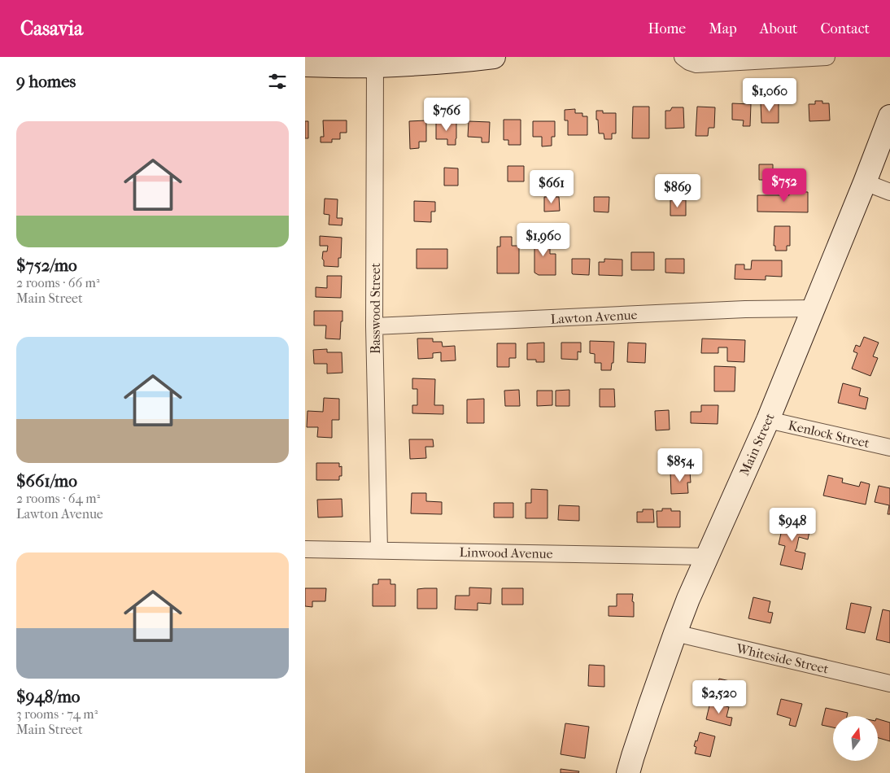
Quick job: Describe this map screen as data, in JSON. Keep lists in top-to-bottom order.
{
  "streets": {
    "main road": ["Main Street"],
    "street": [
      "Basswood Street",
      "Lawton Avenue",
      "Kenlock Street",
      "Linwood Avenue",
      "Whiteside Street"
    ]
  },
  "crossings": [
    ["Basswood Street", "Lawton Avenue"],
    ["Basswood Street", "Linwood Avenue"],
    ["Lawton Avenue", "Main Street"],
    ["Kenlock Street", "Main Street"],
    ["Main Street", "Linwood Avenue"],
    ["Main Street", "Whiteside Street"]
  ],
  "north": "top",
  "page": {
    "header": "Casavia",
    "nav": [
      "Home",
      "Map",
      "About",
      "Contact"
    ],
    "heading": "9 homes",
    "price": [
      "$1,060",
      "$766",
      "$752",
      "$661",
      "$869",
      "$1,960",
      "$854",
      "$948",
      "$2,520"
    ],
    "list": [
      {
        "name": "$752/mo",
        "note": "2 rooms · 66 m² · Main Street"
      },
      {
        "name": "$661/mo",
        "note": "2 rooms · 64 m² · Lawton Avenue"
      },
      {
        "name": "$948/mo",
        "note": "3 rooms · 74 m² · Main Street"
      }
    ]
  }
}
